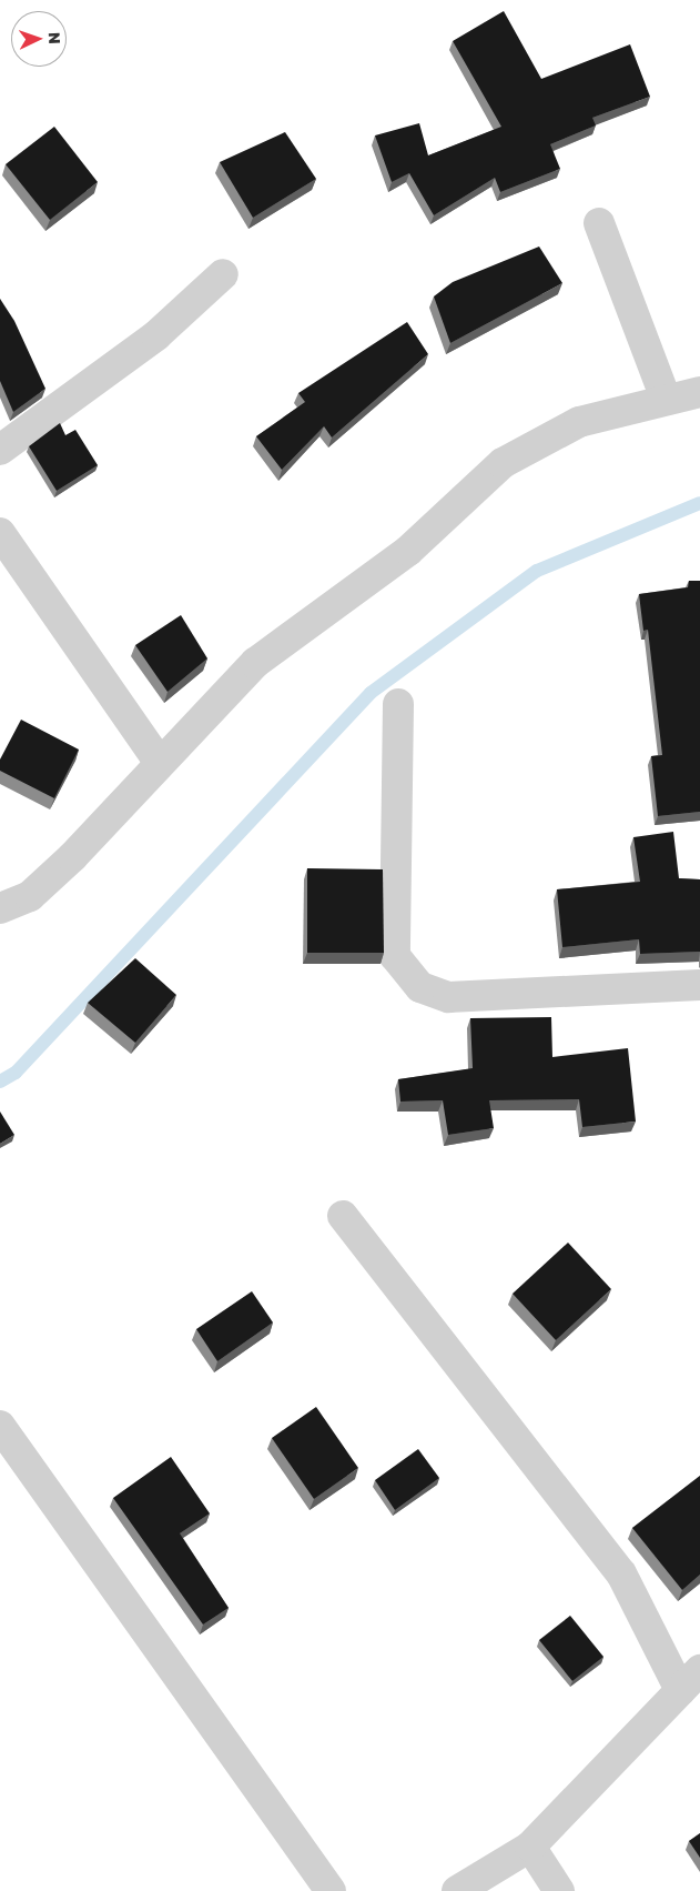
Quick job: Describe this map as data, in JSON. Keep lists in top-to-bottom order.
{
  "north": "right"
}
